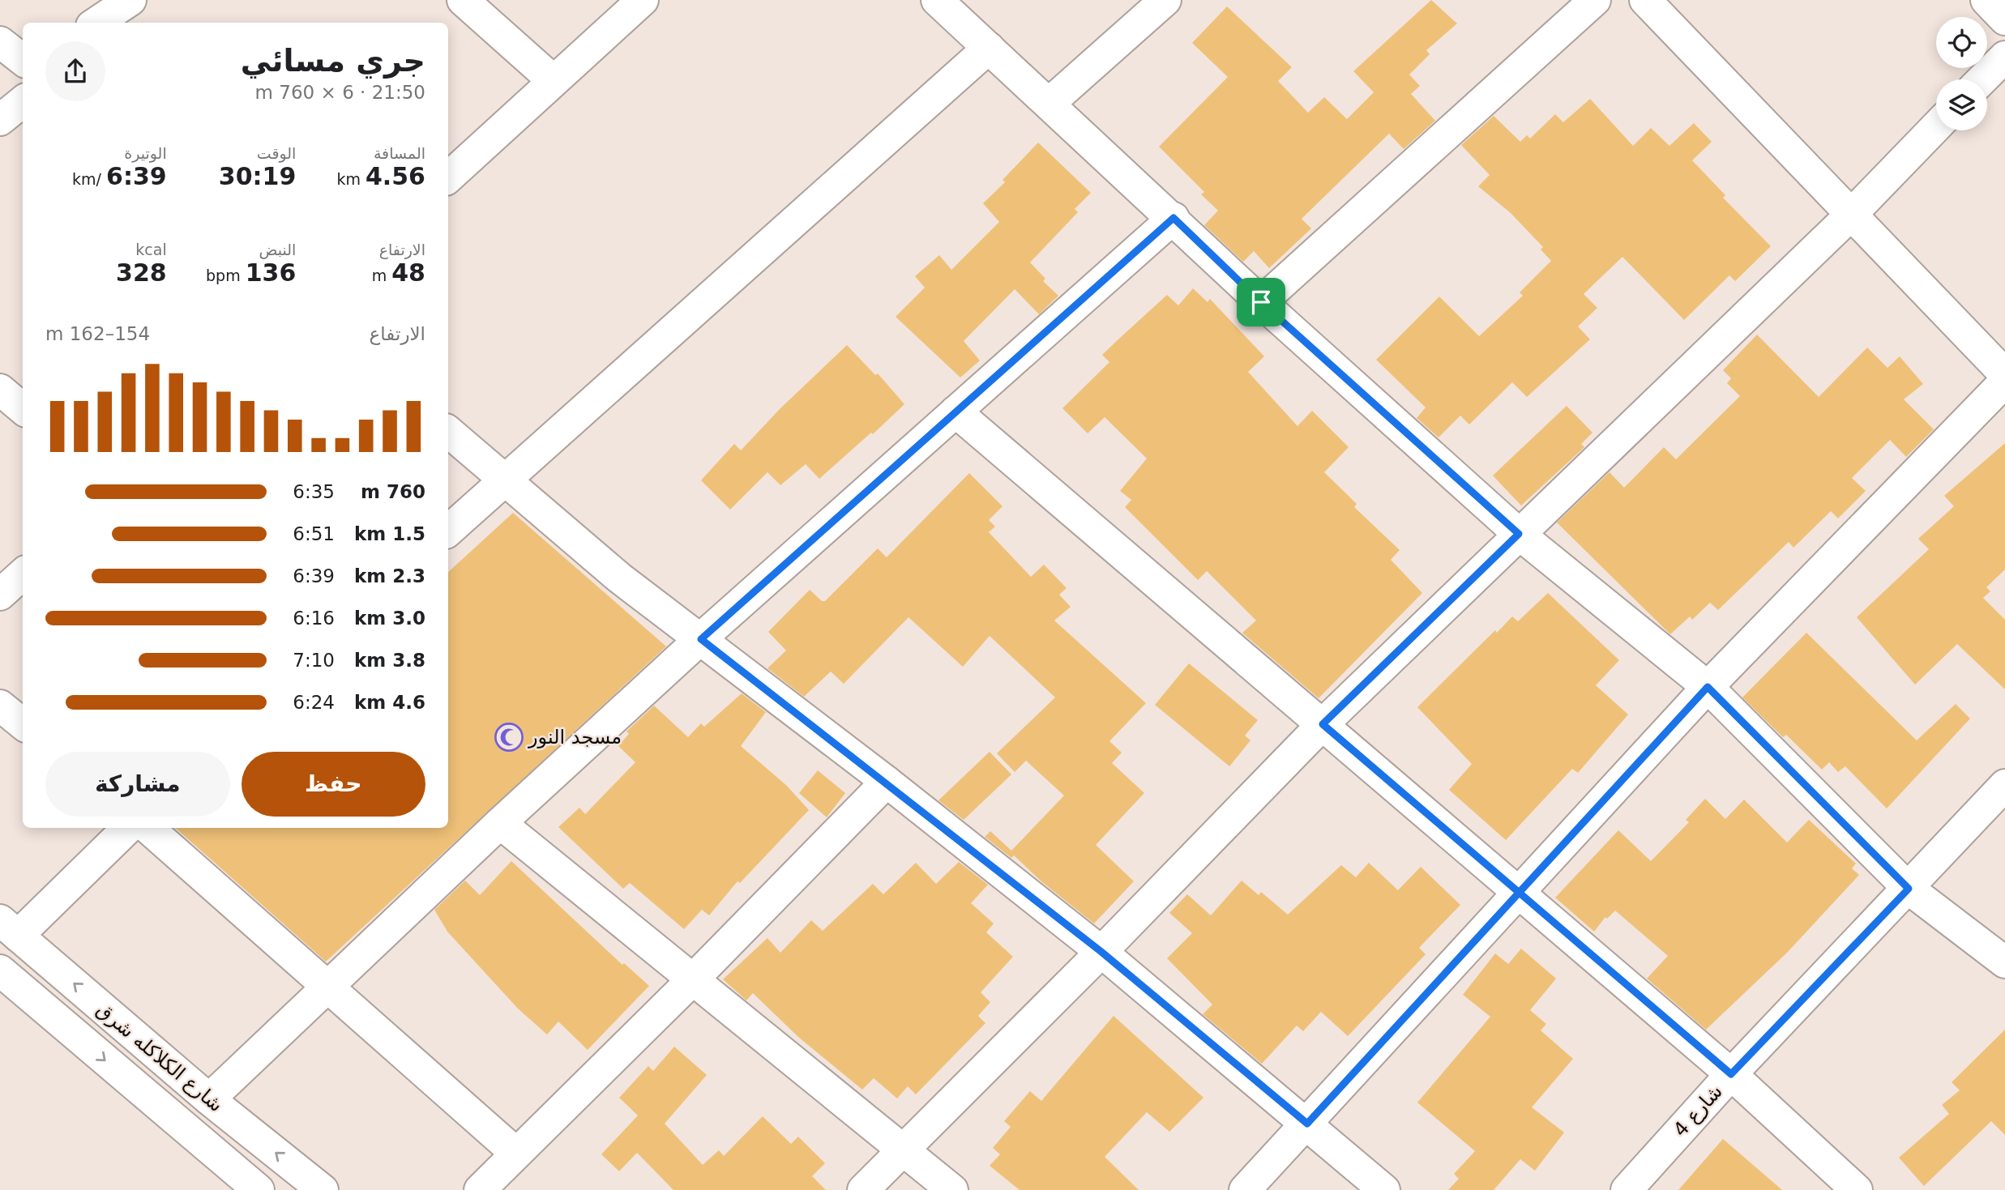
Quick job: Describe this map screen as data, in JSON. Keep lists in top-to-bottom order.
{
  "streets": {
    "street": ["شارع الكلاكله شرق", "شارع 4"]
  },
  "places": {
    "mosque": ["مسجد النور"]
  },
  "page": {
    "heading": ["جري مسائي", "21:50 · 6 × 760 m"],
    "stats": [
      ["المسافة", "4.56 km"],
      ["الوقت", "30:19"],
      ["الوتيرة", "6:39 /km"],
      ["الارتفاع", "48 m"],
      ["النبض", "136 bpm"],
      ["kcal", "328"]
    ],
    "chart": ["الارتفاع", "154–162 m"],
    "list": [
      {
        "name": "760 m",
        "note": "6:35"
      },
      {
        "name": "1.5 km",
        "note": "6:51"
      },
      {
        "name": "2.3 km",
        "note": "6:39"
      },
      {
        "name": "3.0 km",
        "note": "6:16"
      },
      {
        "name": "3.8 km",
        "note": "7:10"
      },
      {
        "name": "4.6 km",
        "note": "6:24"
      }
    ],
    "buttons": ["حفظ", "مشاركة"]
  }
}
